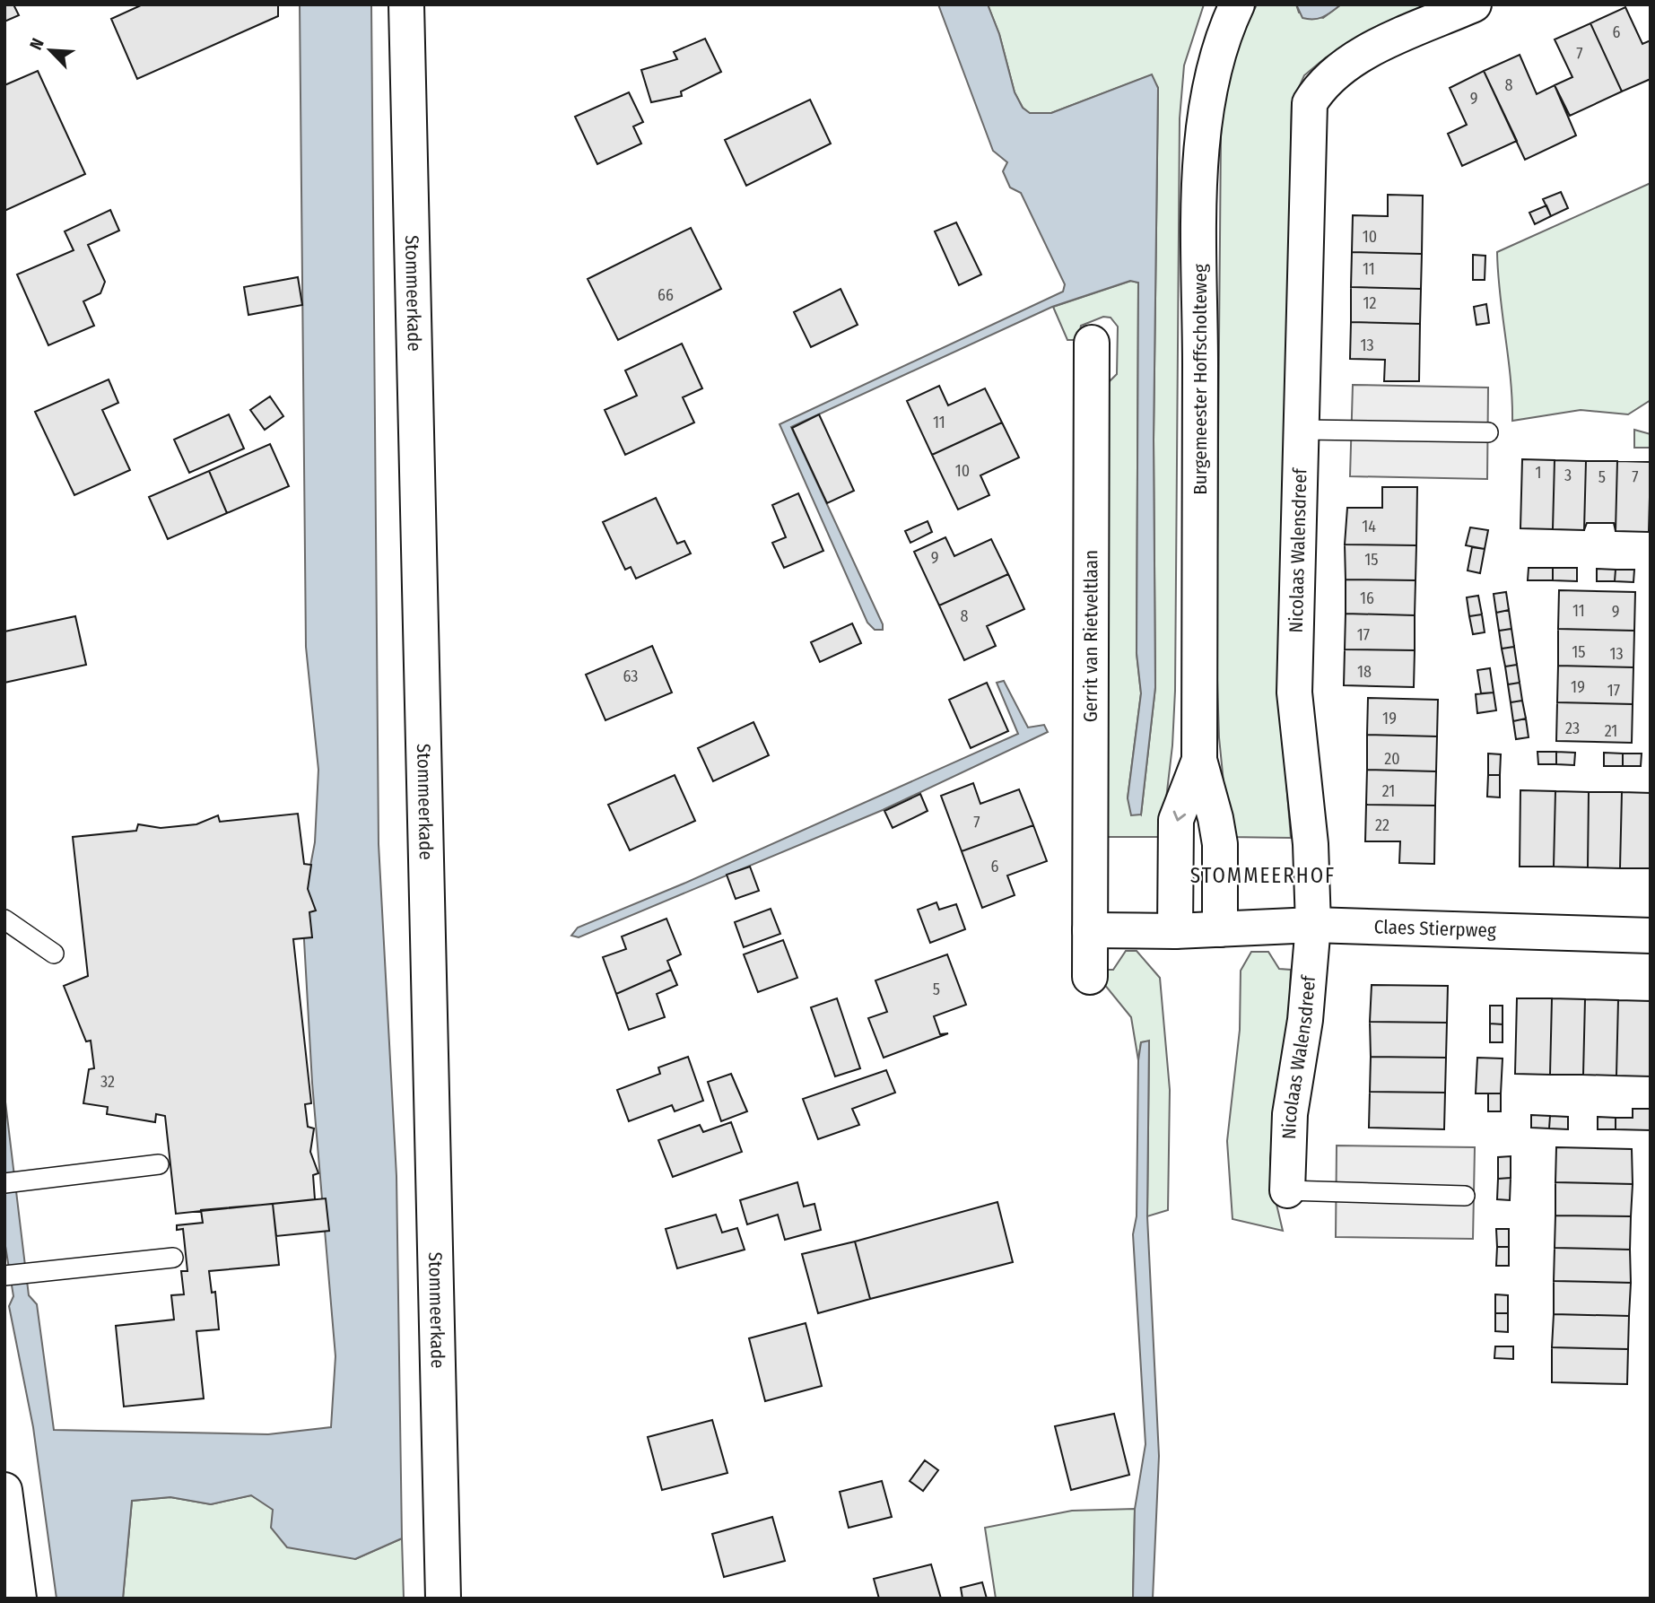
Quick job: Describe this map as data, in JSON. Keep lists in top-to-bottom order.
{
  "streets": {
    "street": [
      "Stommeerkade",
      "Burgemeester Hoffscholteweg",
      "Nicolaas Walensdreef",
      "Gerrit van Rietveltlaan",
      "Claes Stierpweg"
    ]
  },
  "crossings": [
    ["Burgemeester Hoffscholteweg", "Claes Stierpweg"],
    ["Nicolaas Walensdreef", "Claes Stierpweg"]
  ],
  "districts": ["STOMMEERHOF"],
  "house_numbers": [
    "6",
    "7",
    "8",
    "9",
    "10",
    "11",
    "66",
    "12",
    "13",
    "11",
    "10",
    "1",
    "3",
    "5",
    "7",
    "14",
    "9",
    "15",
    "16",
    "11",
    "9",
    "8",
    "17",
    "15",
    "13",
    "18",
    "63",
    "19",
    "17",
    "19",
    "23",
    "21",
    "20",
    "21",
    "7",
    "22",
    "6",
    "5",
    "32"
  ],
  "north": "top left"
}
